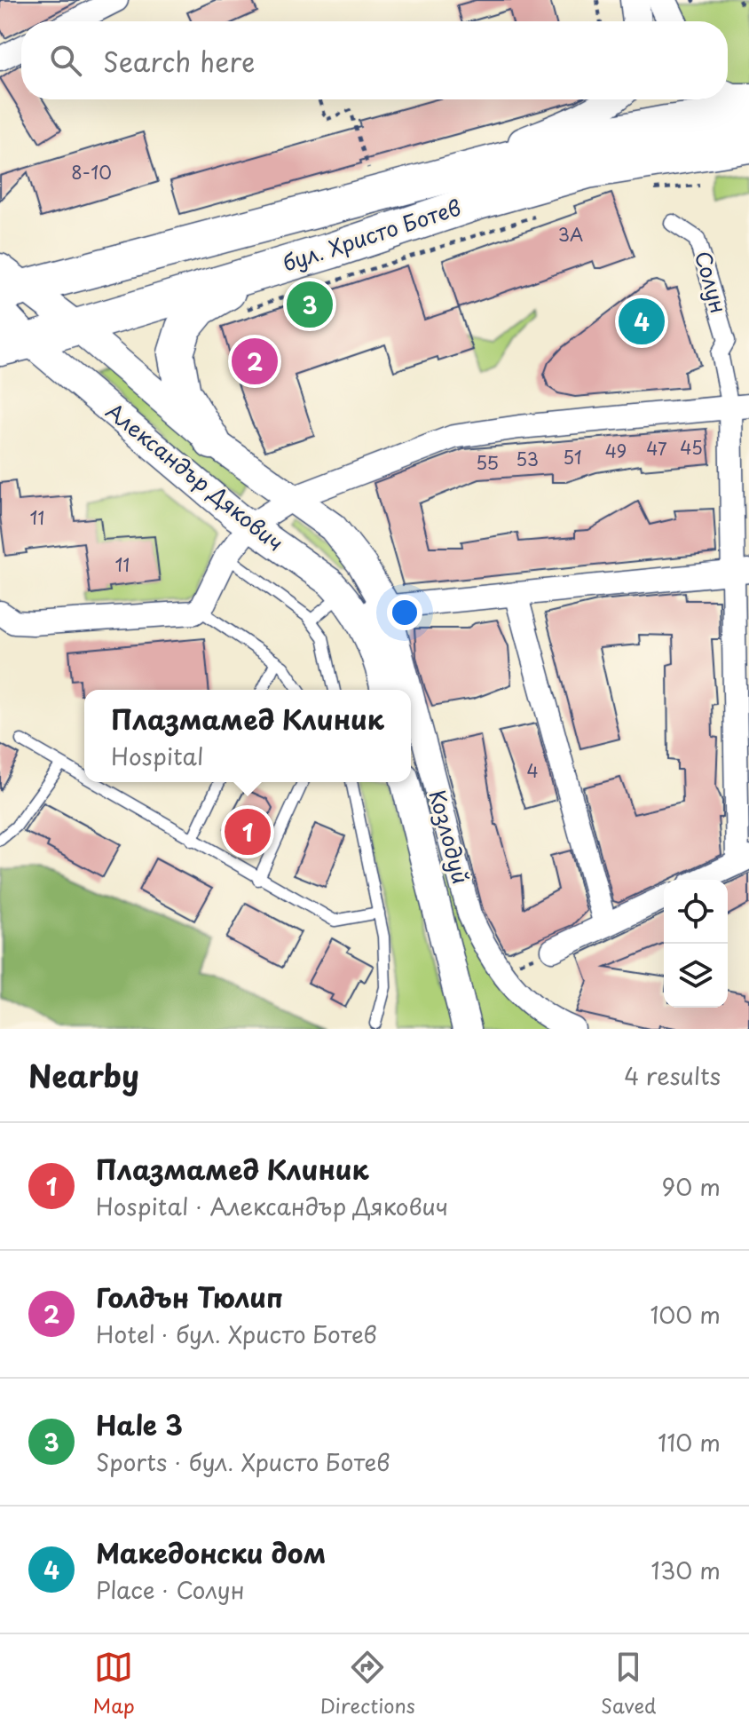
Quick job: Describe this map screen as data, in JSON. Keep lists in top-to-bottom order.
{
  "streets": {
    "main road": ["бул. Христо Ботев"],
    "street": ["Солун", "Александър Дякович", "Козлодуй"]
  },
  "crossings": [
    ["бул. Христо Ботев", "Александър Дякович"],
    ["Александър Дякович", "Козлодуй"]
  ],
  "house_numbers": [
    "8-10",
    "3А",
    "45",
    "47",
    "49",
    "51",
    "53",
    "55",
    "11",
    "11",
    "4"
  ],
  "page": {
    "search": "Search here",
    "pins": [
      "3",
      "4",
      "2",
      "1"
    ],
    "popup": ["Плазмамед Клиник", "Hospital"],
    "heading": ["Nearby", "4 results"],
    "list": [
      {
        "mark": "1",
        "name": "Плазмамед Клиник",
        "note": "Hospital · Александър Дякович",
        "value": "90 m"
      },
      {
        "mark": "2",
        "name": "Голдън Тюлип",
        "note": "Hotel · бул. Христо Ботев",
        "value": "100 m"
      },
      {
        "mark": "3",
        "name": "Hale 3",
        "note": "Sports · бул. Христо Ботев",
        "value": "110 m"
      },
      {
        "mark": "4",
        "name": "Македонски дом",
        "note": "Place · Солун",
        "value": "130 m"
      }
    ],
    "nav": ["Map", "Directions", "Saved"]
  }
}
